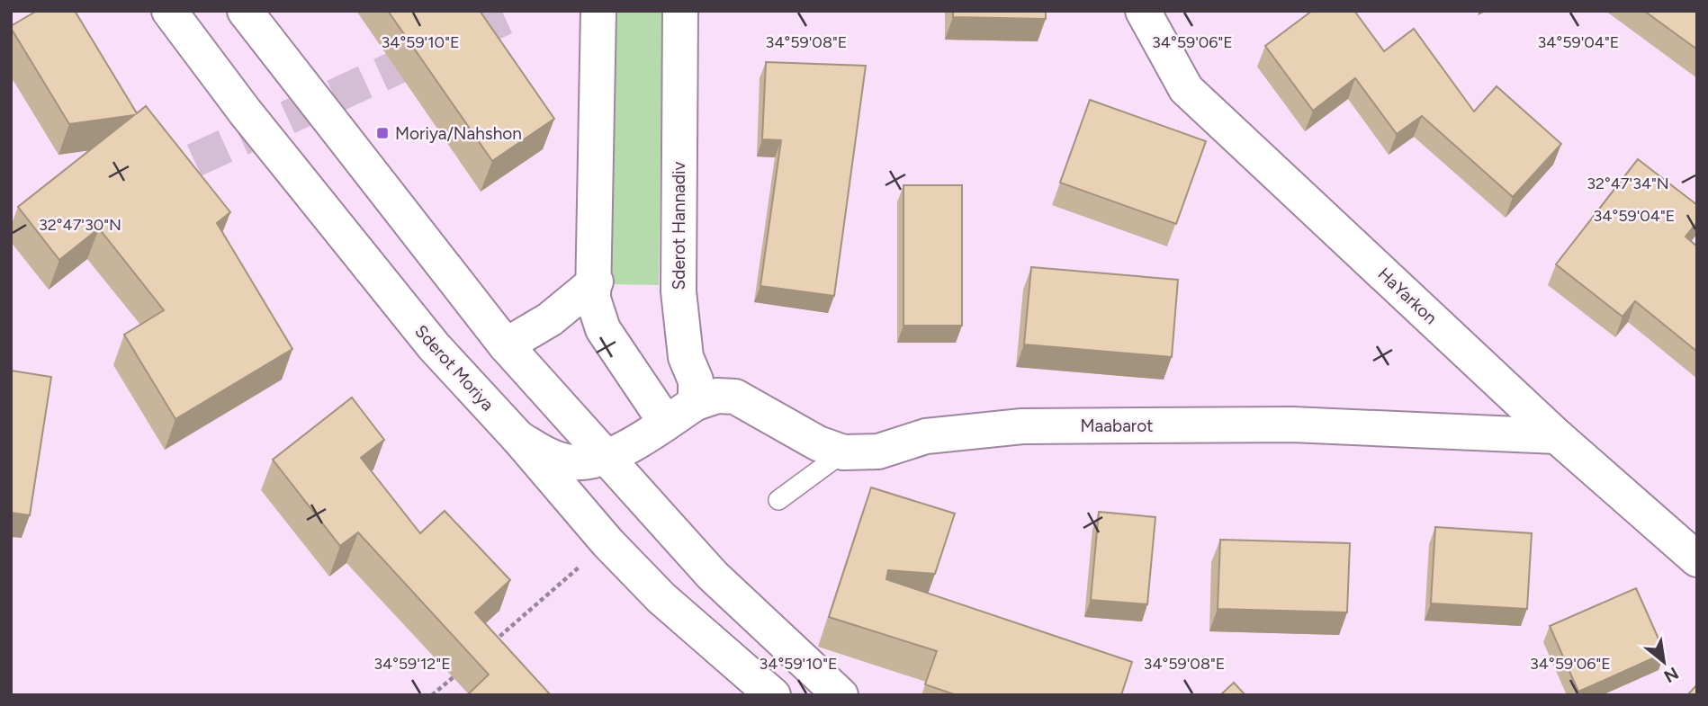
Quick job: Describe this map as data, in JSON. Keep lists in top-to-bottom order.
{
  "streets": {
    "street": [
      "Sderot Hannadiv",
      "HaYarkon",
      "Sderot Moriya",
      "Maabarot"
    ]
  },
  "crossings": [
    ["Sderot Hannadiv", "Maabarot"],
    ["HaYarkon", "Maabarot"]
  ],
  "places": {
    "transit": ["Moriya/Nahshon"]
  },
  "north": "bottom right",
  "coordinates": [
    "34°59'10\"E",
    "34°59'08\"E",
    "34°59'06\"E",
    "34°59'04\"E",
    "32°47'34\"N",
    "32°47'30\"N",
    "34°59'12\"E"
  ]
}
